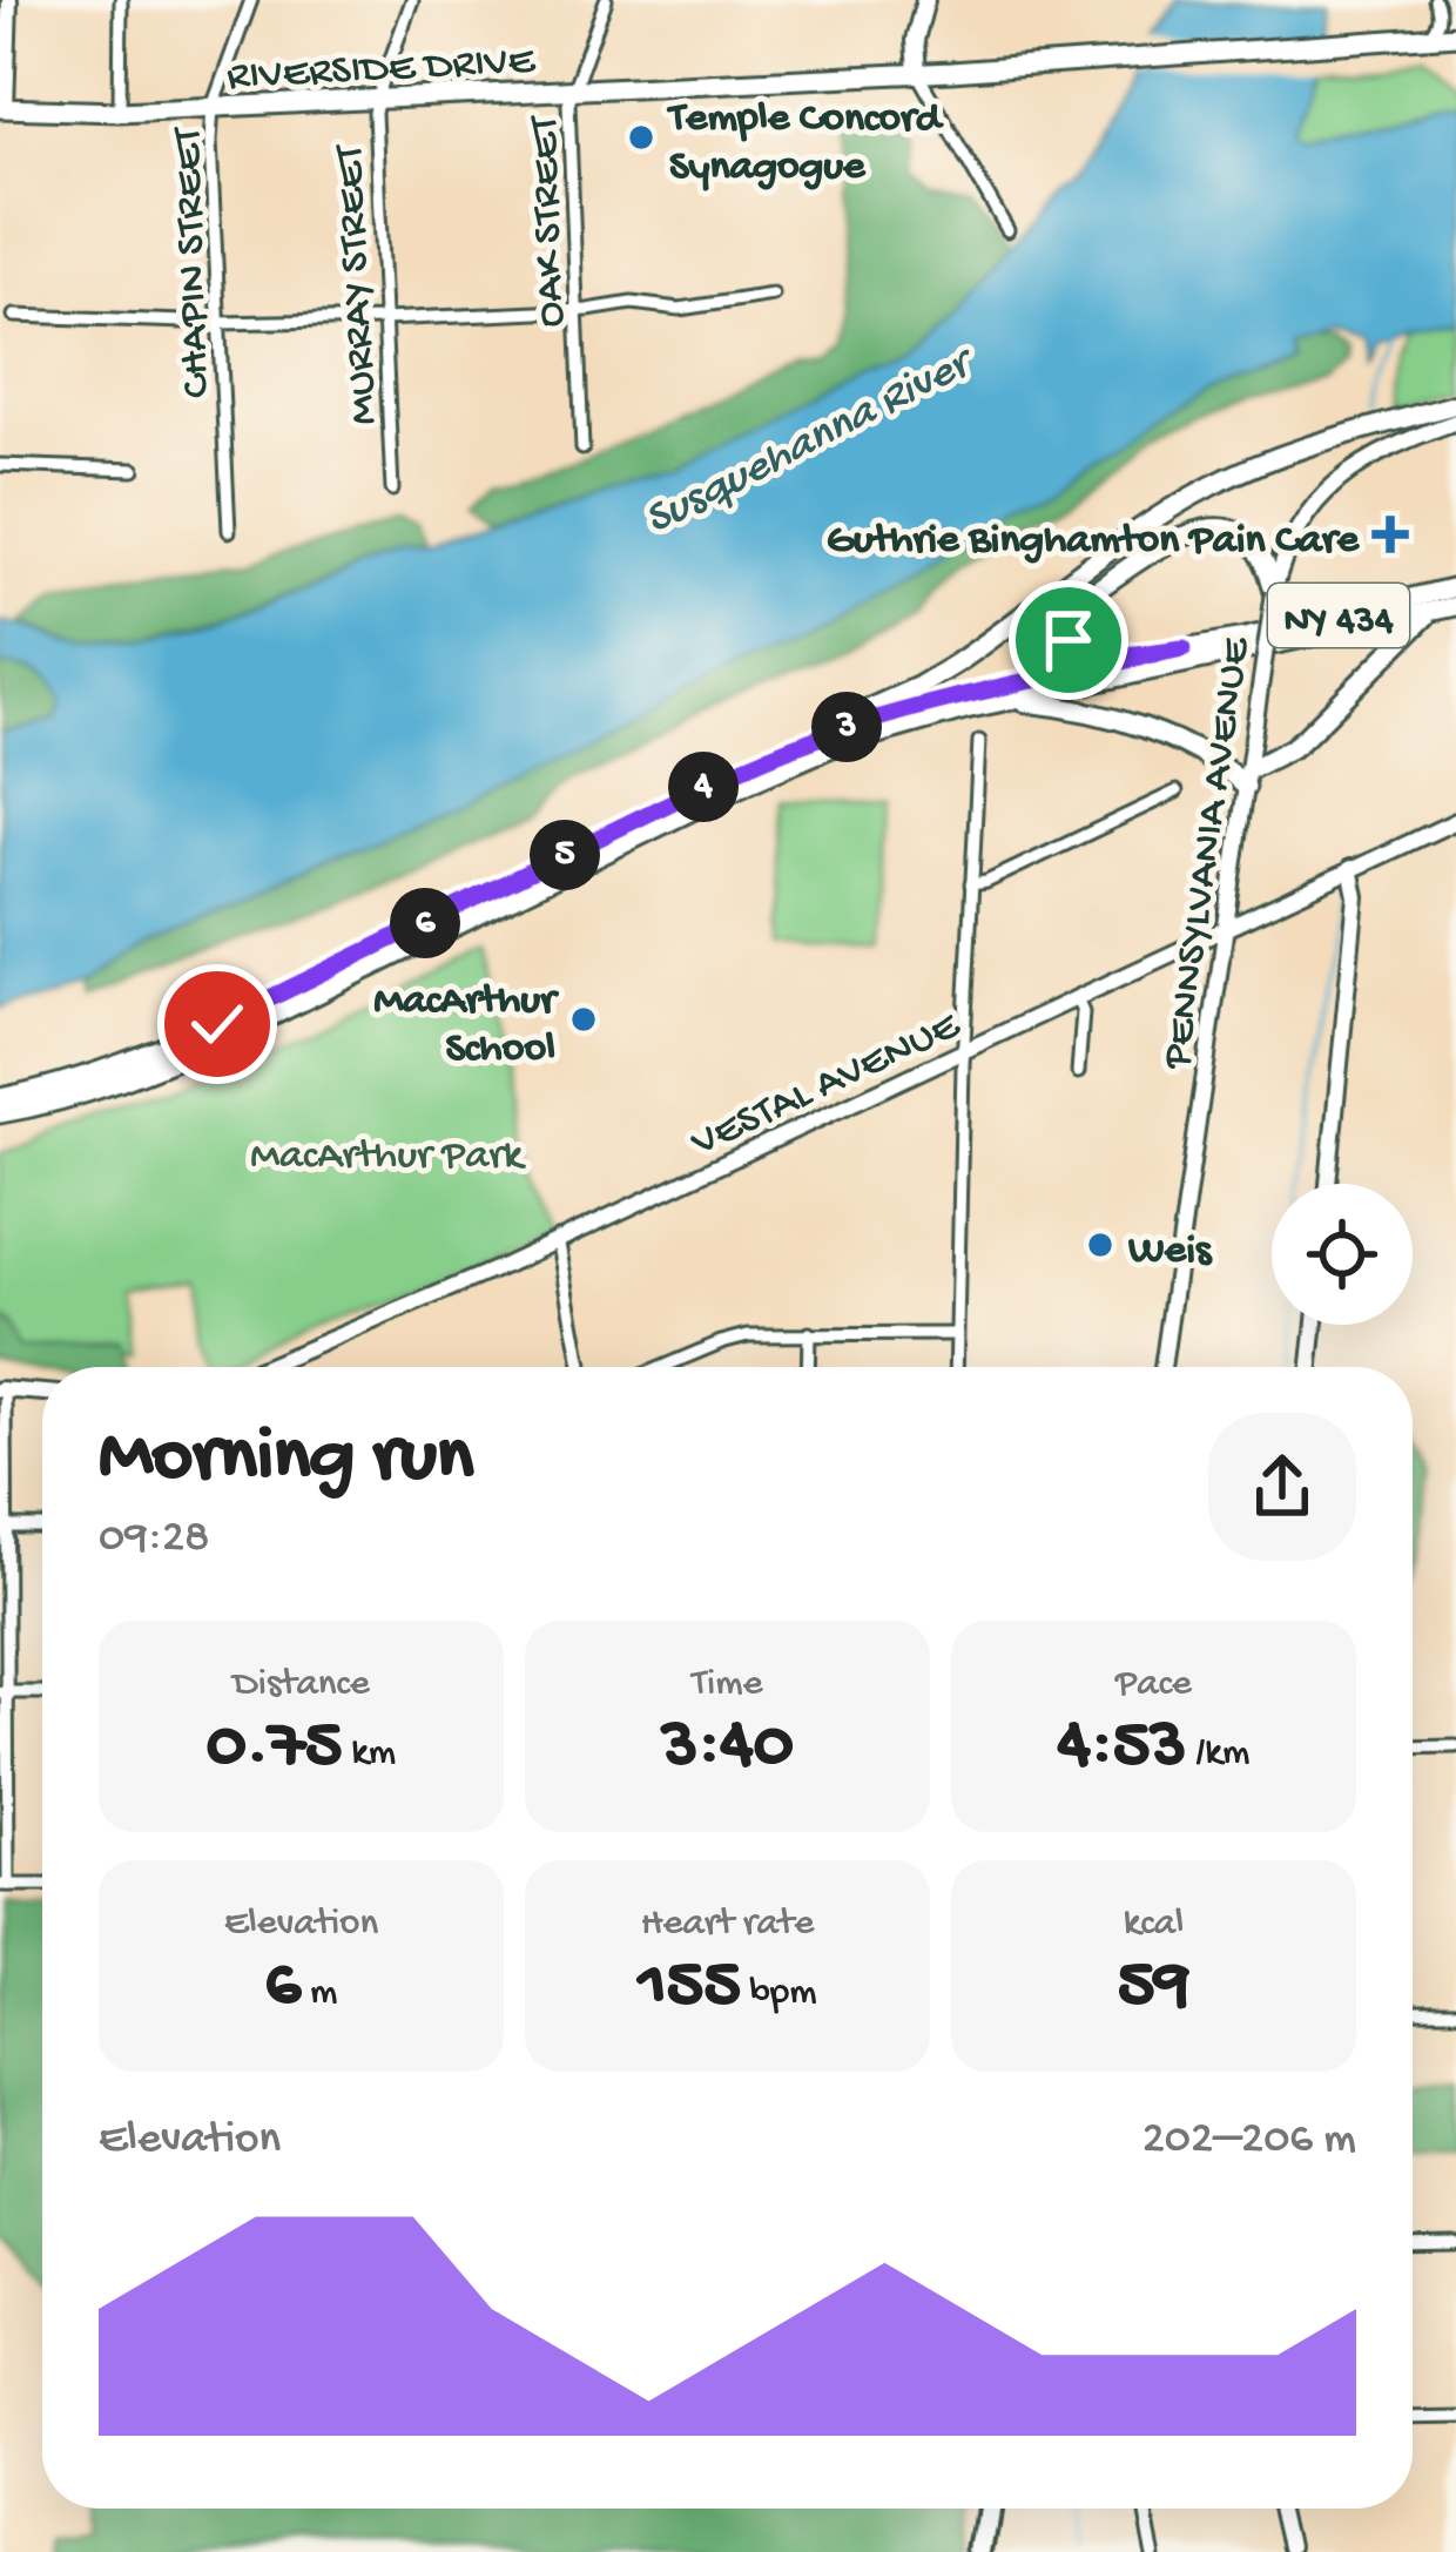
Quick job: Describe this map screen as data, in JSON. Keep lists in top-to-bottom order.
{
  "streets": {
    "main road": ["RIVERSIDE DRIVE", "NY 434"],
    "street": [
      "OAK STREET",
      "CHAPIN STREET",
      "MURRAY STREET",
      "PENNSYLVANIA AVENUE",
      "VESTAL AVENUE"
    ]
  },
  "crossings": [
    ["RIVERSIDE DRIVE", "OAK STREET"],
    ["RIVERSIDE DRIVE", "CHAPIN STREET"],
    ["RIVERSIDE DRIVE", "MURRAY STREET"],
    ["PENNSYLVANIA AVENUE", "VESTAL AVENUE"]
  ],
  "water": ["Susquehanna River"],
  "parks": ["MacArthur Park"],
  "places": {
    "other": ["Temple Concord Synagogue", "MacArthur School", "Weis"],
    "health": ["Guthrie Binghamton Pain Care"]
  },
  "page": {
    "pins": [
      "3",
      "4",
      "5",
      "6"
    ],
    "heading": ["Morning run", "09:28"],
    "stats": [
      ["Distance", "0.75 km"],
      ["Time", "3:40"],
      ["Pace", "4:53 /km"],
      ["Elevation", "6 m"],
      ["Heart rate", "155 bpm"],
      ["kcal", "59"]
    ],
    "chart": ["Elevation", "202–206 m"]
  }
}
